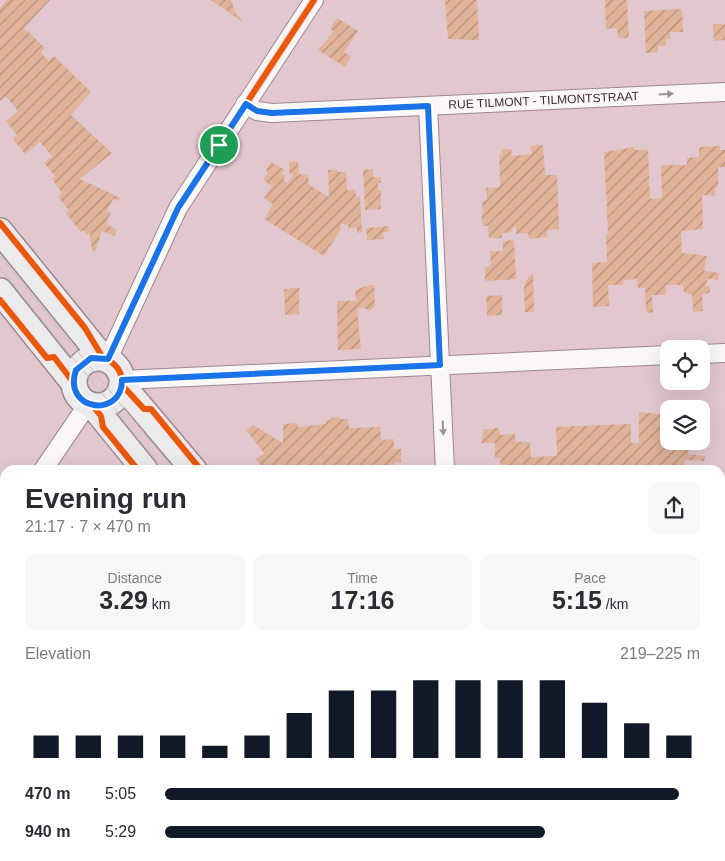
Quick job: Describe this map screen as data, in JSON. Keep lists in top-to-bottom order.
{
  "streets": {
    "street": ["RUE TILMONT - TILMONTSTRAAT"]
  },
  "one_way": ["RUE TILMONT - TILMONTSTRAAT"],
  "page": {
    "heading": ["Evening run", "21:17 · 7 × 470 m"],
    "stats": [
      ["Distance", "3.29 km"],
      ["Time", "17:16"],
      ["Pace", "5:15 /km"]
    ],
    "chart": ["Elevation", "219–225 m"],
    "list": [
      {
        "name": "470 m",
        "note": "5:05"
      },
      {
        "name": "940 m",
        "note": "5:29"
      }
    ]
  }
}
